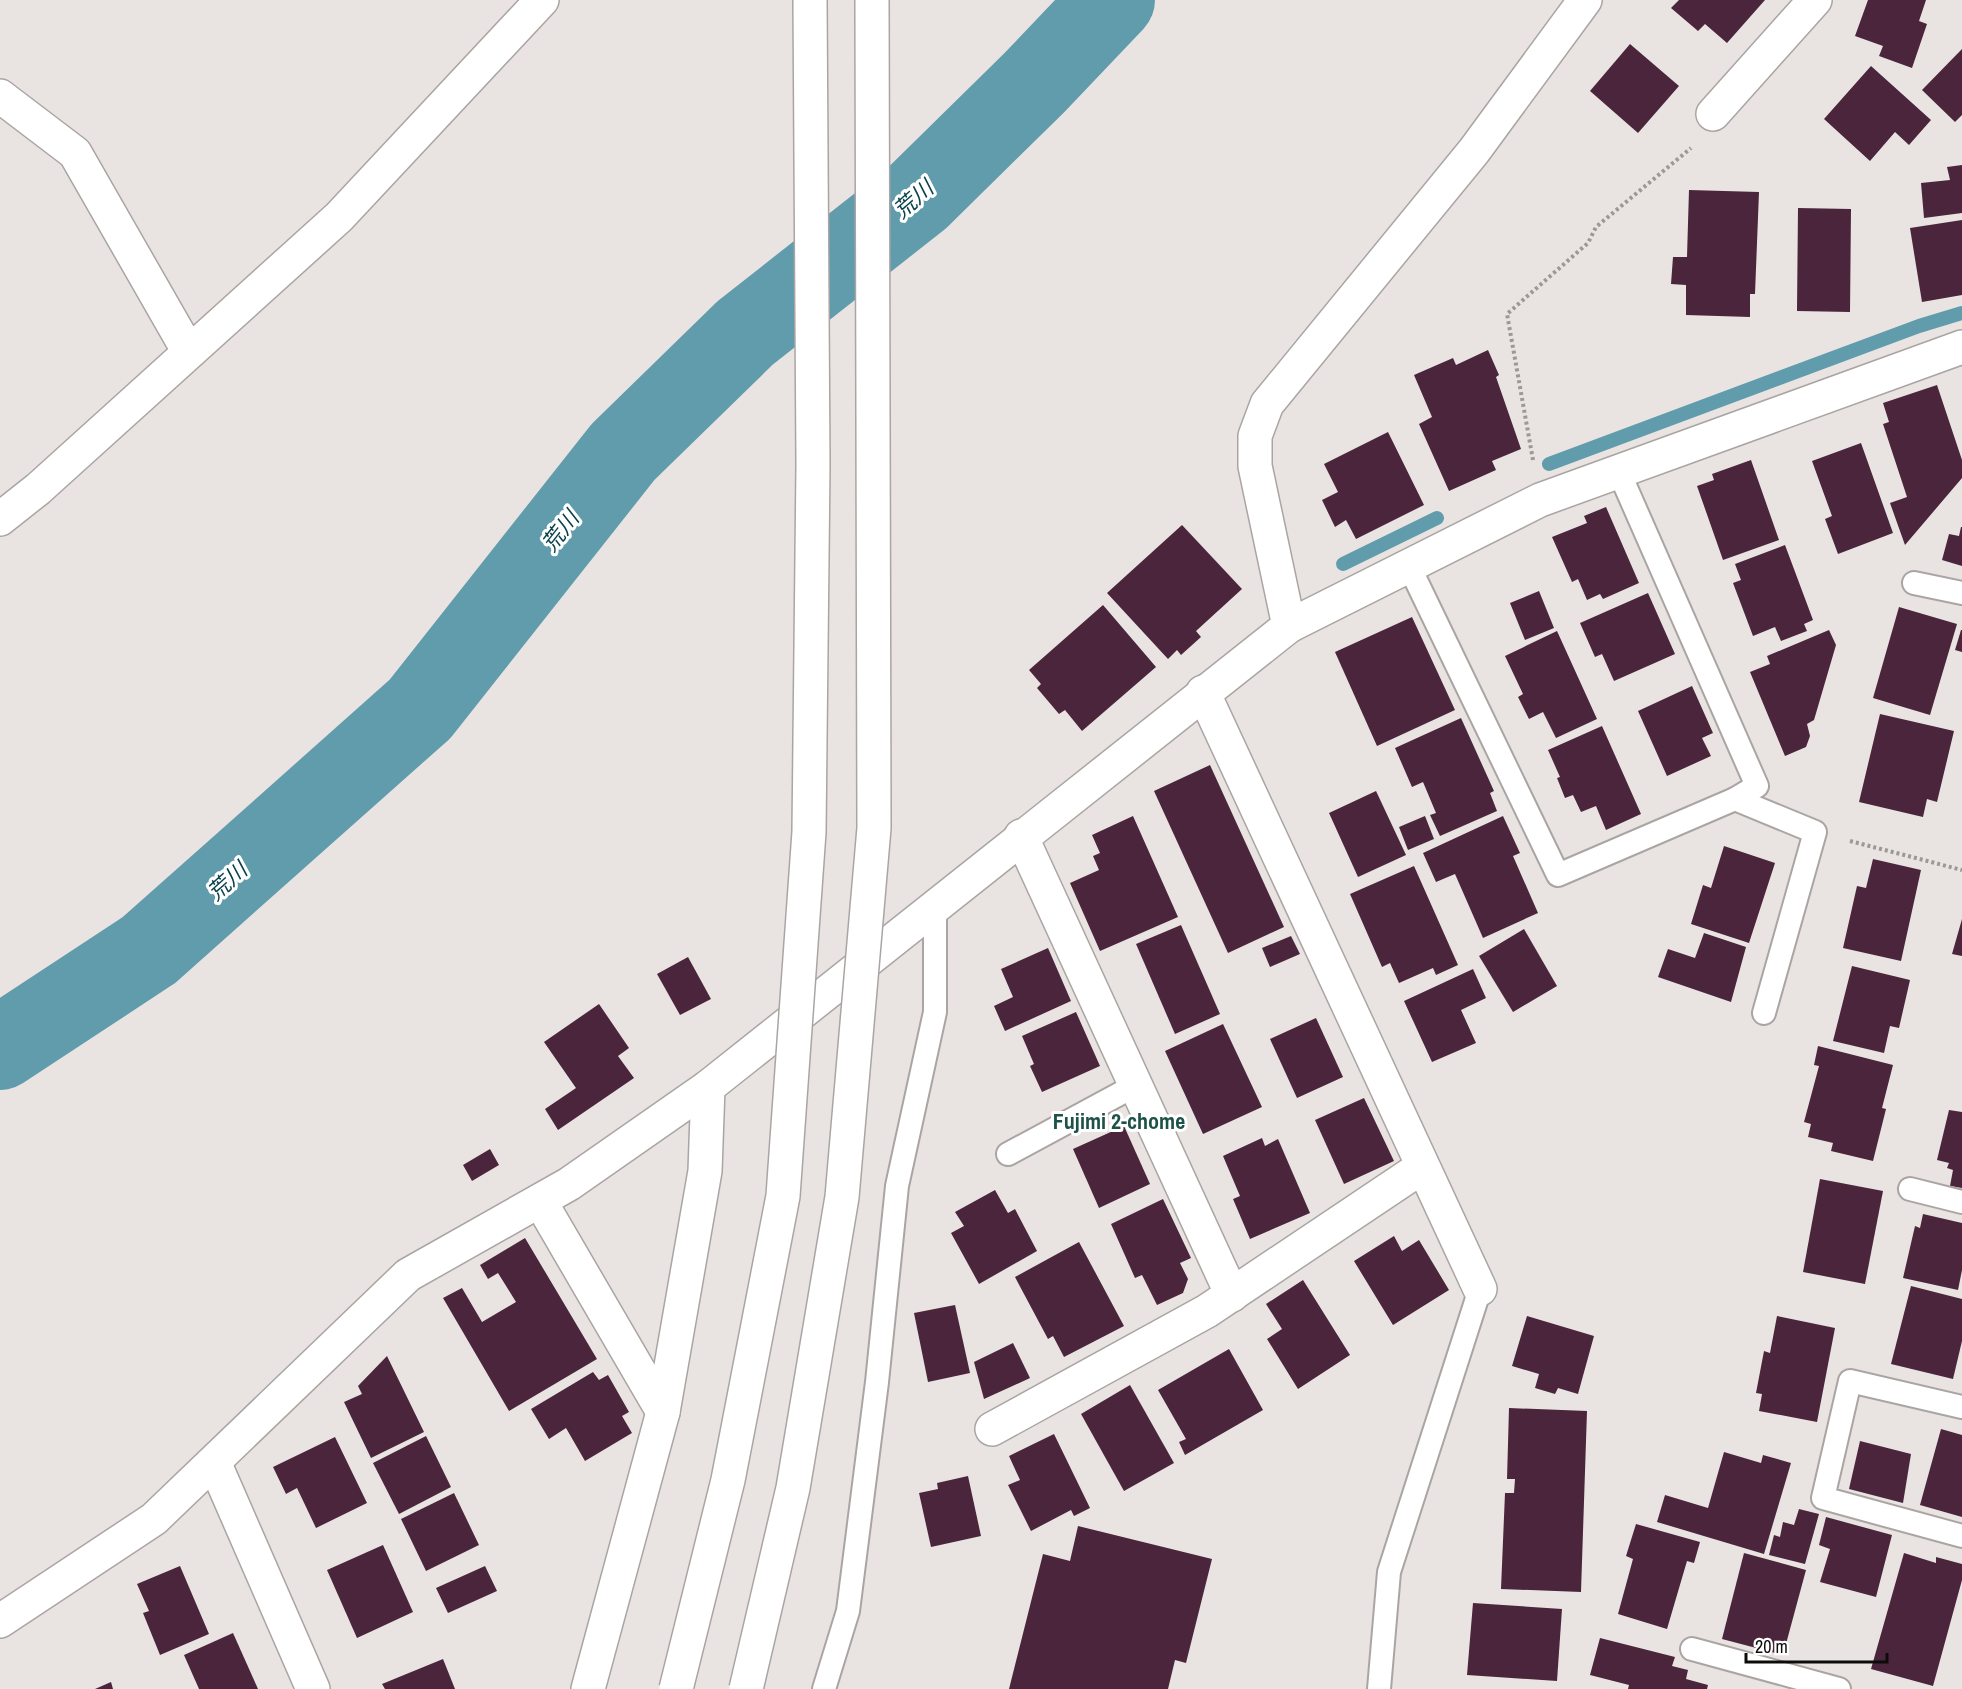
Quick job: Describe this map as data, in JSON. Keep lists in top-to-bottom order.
{
  "districts": ["Fujimi 2-chome"],
  "water": ["荒川"],
  "scale_bar": "20 m"
}
